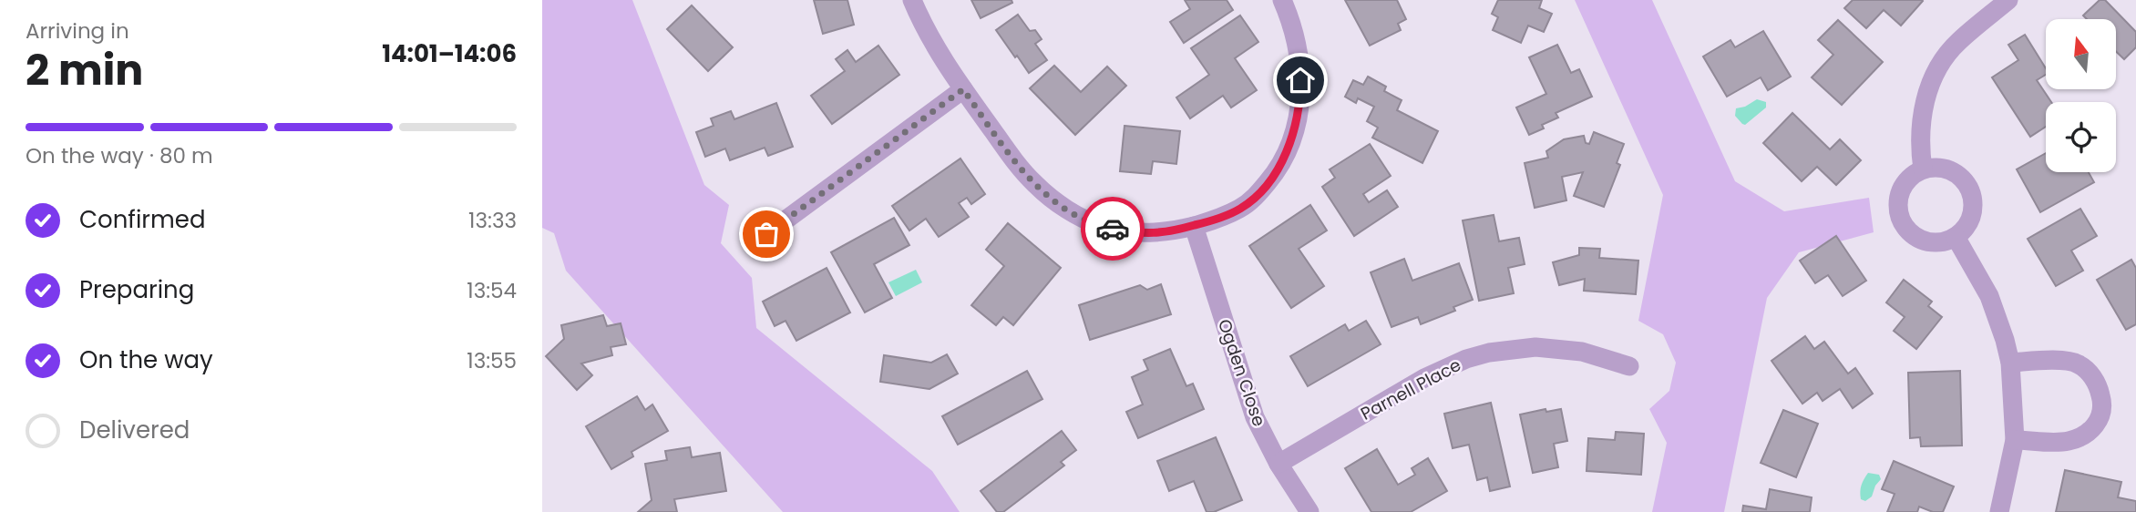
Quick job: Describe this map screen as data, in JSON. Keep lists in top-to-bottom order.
{
  "streets": {
    "street": ["Ogden Close", "Parnell Place"]
  },
  "crossings": [
    ["Ogden Close", "Parnell Place"]
  ],
  "north": "top",
  "page": {
    "heading": ["2 min", "Arriving in", "14:01–14:06"],
    "bar": "On the way · 80 m",
    "list": [
      ["Confirmed", "13:33"],
      ["Preparing", "13:54"],
      ["On the way", "13:55"],
      "Delivered"
    ]
  }
}
